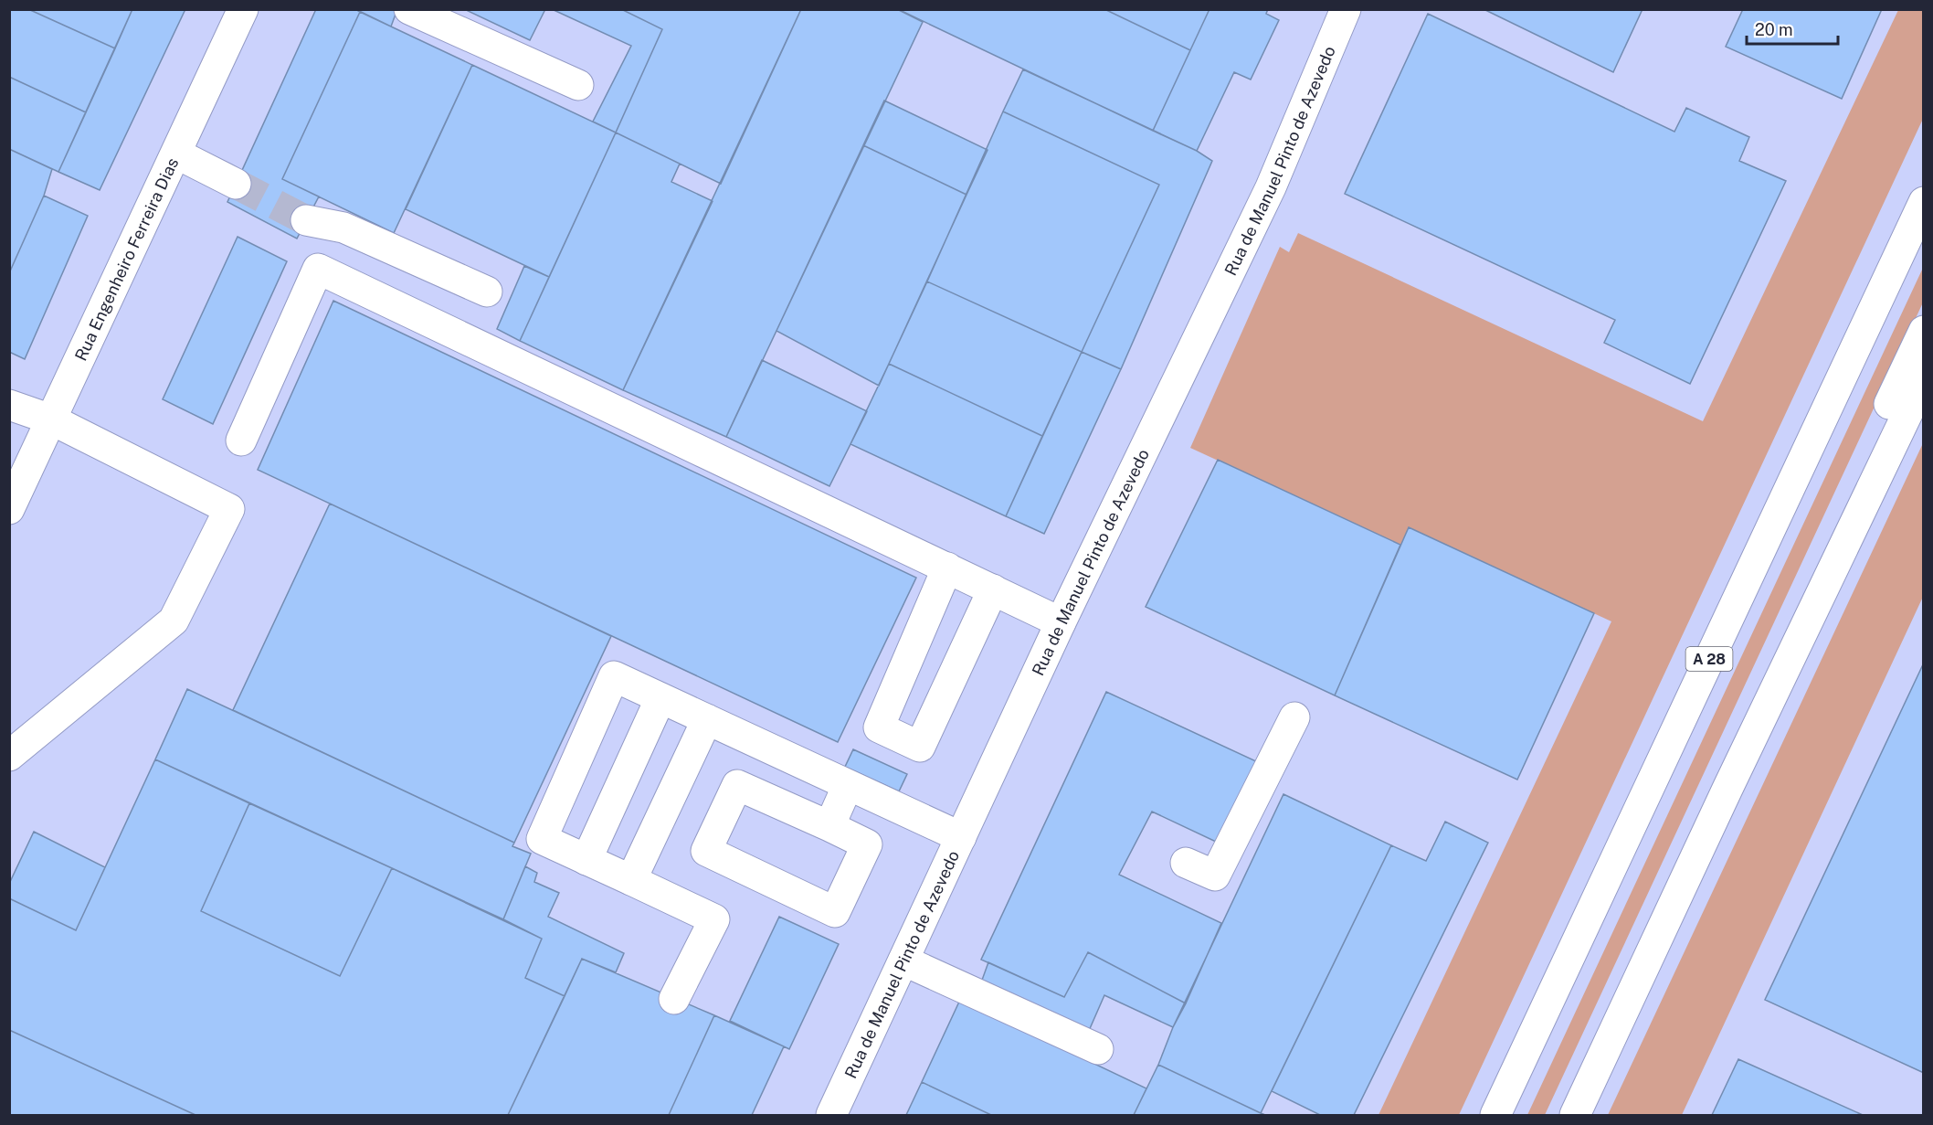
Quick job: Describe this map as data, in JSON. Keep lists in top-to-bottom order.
{
  "streets": {
    "main road": ["Rua de Manuel Pinto de Azevedo", "Rua Engenheiro Ferreira Dias", "A 28"]
  },
  "scale_bar": "20 m"
}
